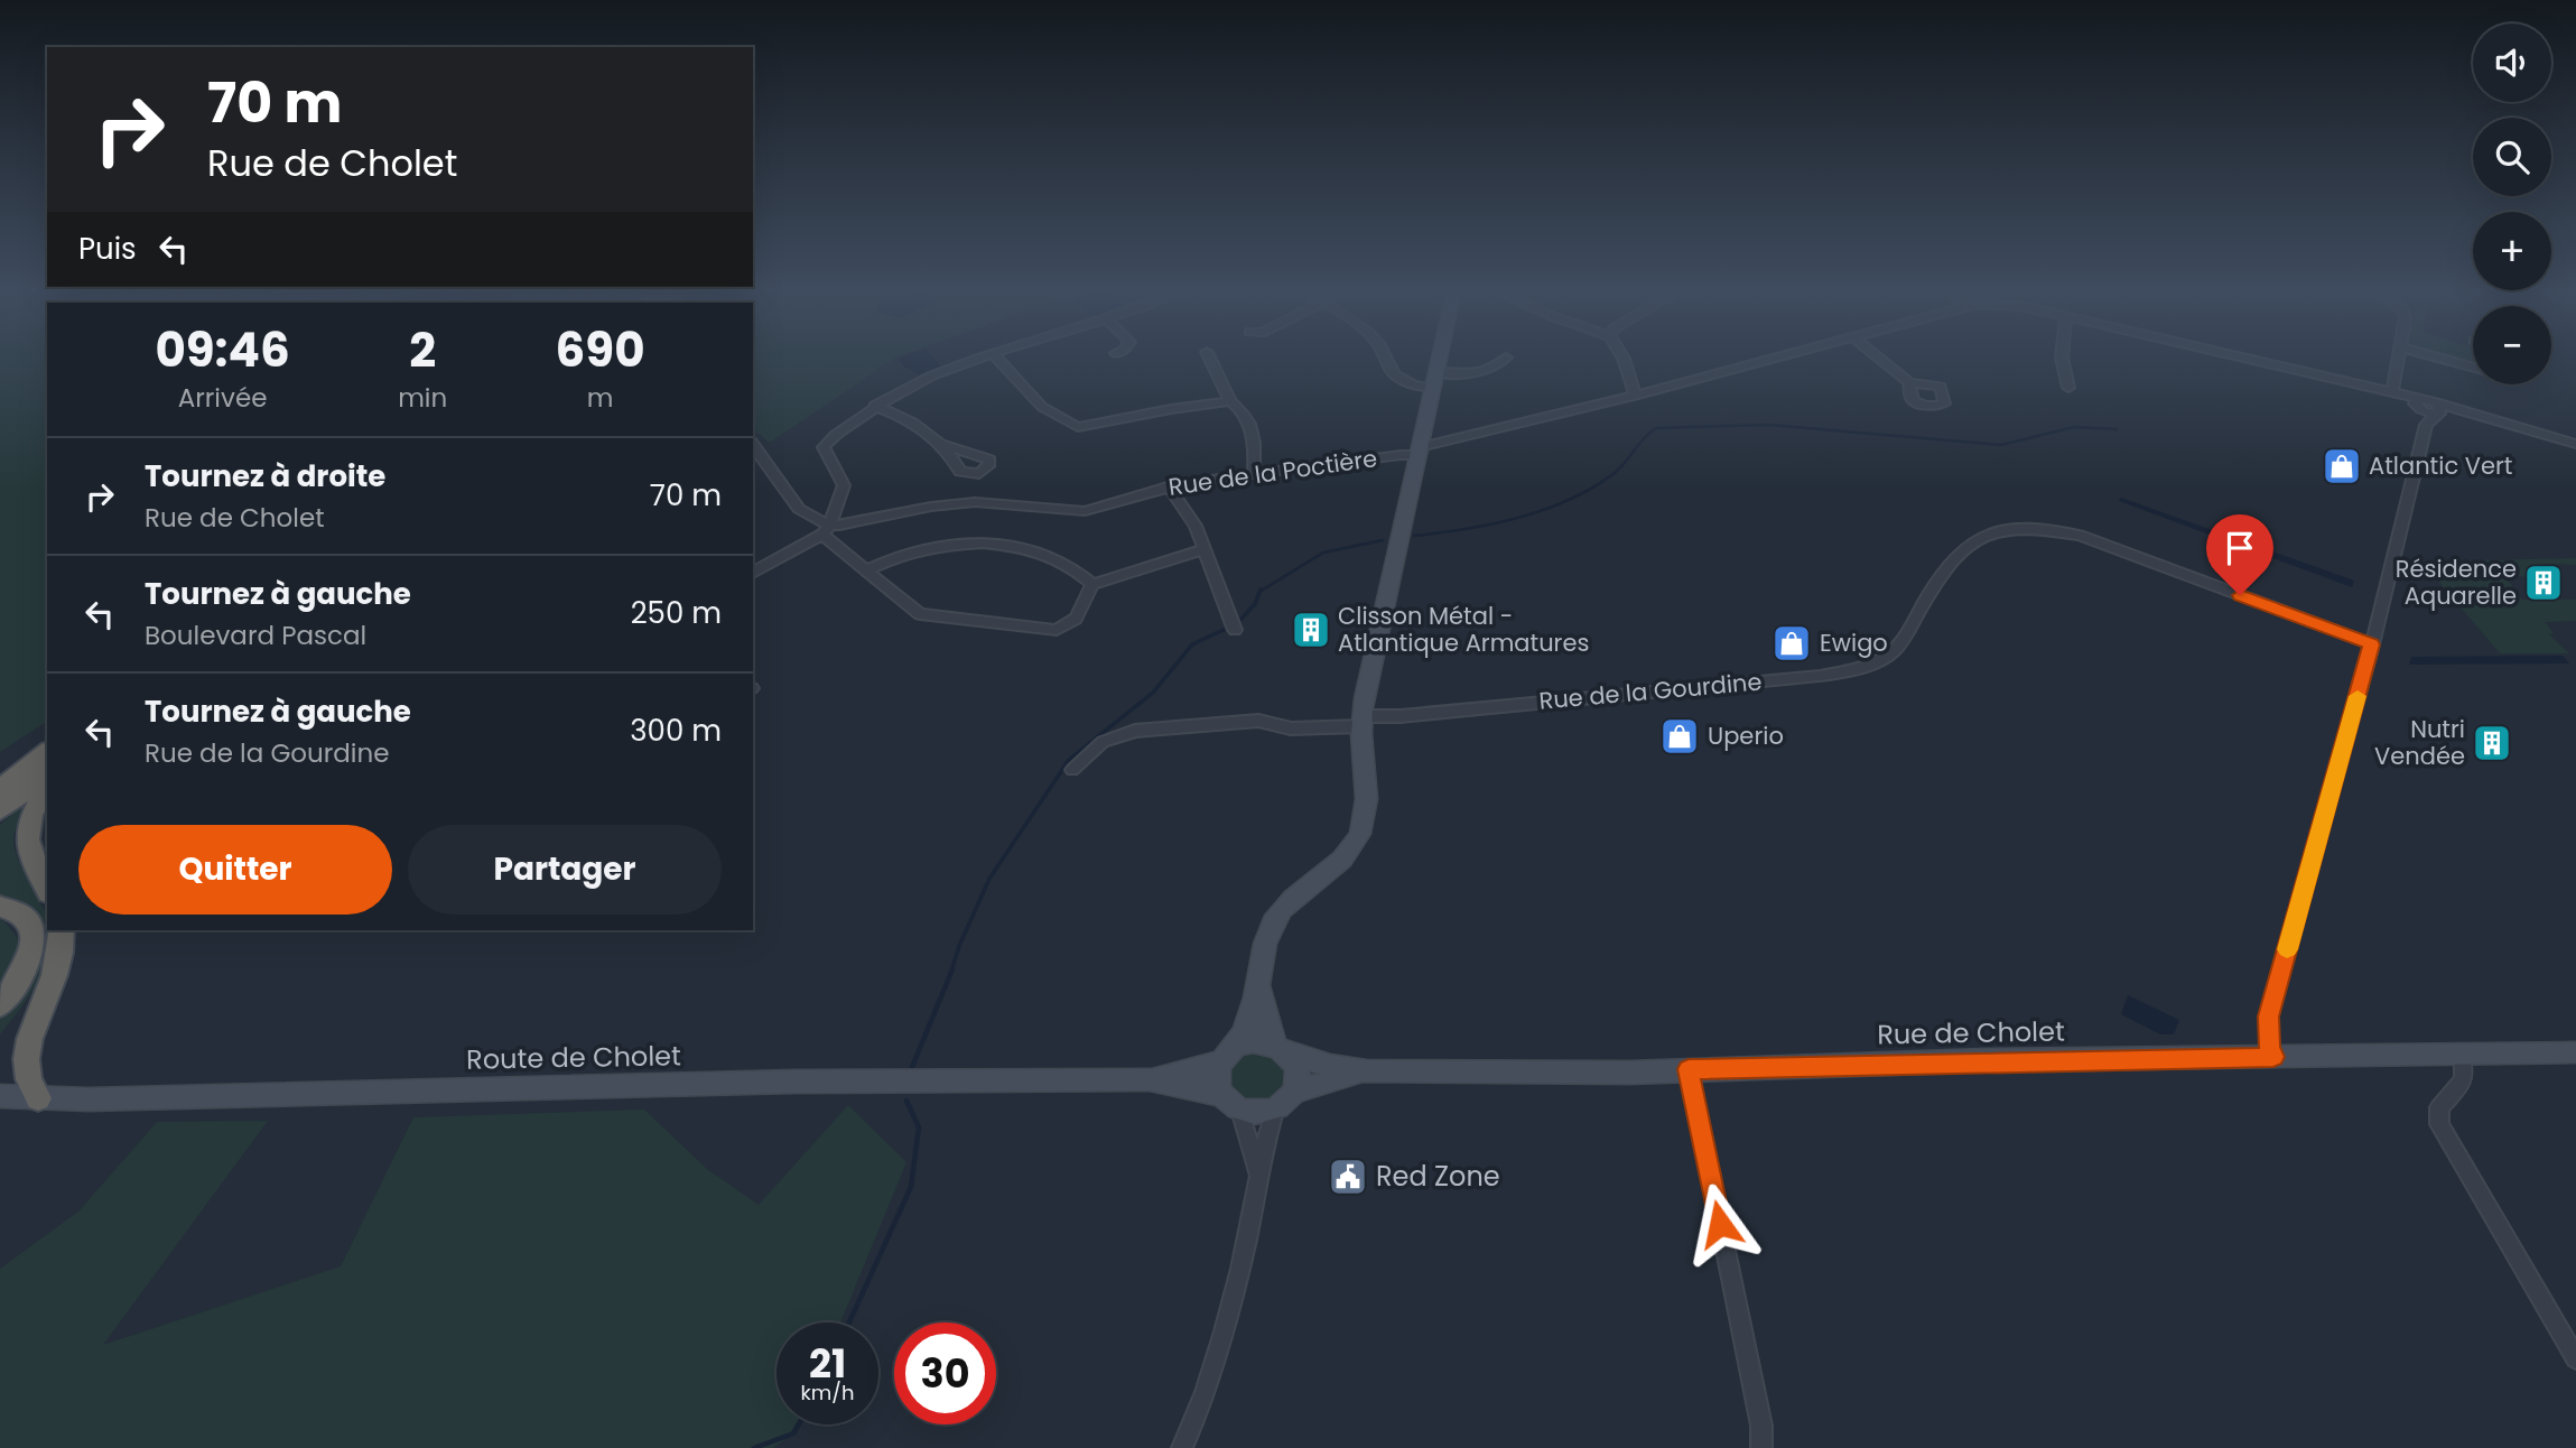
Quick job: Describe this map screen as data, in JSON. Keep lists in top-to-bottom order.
{
  "streets": {
    "main road": ["Rue de Cholet", "Route de Cholet"],
    "street": ["Rue de la Poctière", "Rue de la Gourdine"]
  },
  "crossings": [
    ["Rue de Cholet", "Route de Cholet"]
  ],
  "places": {
    "shop": ["Atlantic Vert", "Ewigo", "Uperio"],
    "building": ["Résidence Aquarelle", "Clisson Métal - Atlantique Armatures", "Nutri Vendée"],
    "public building": ["Red Zone"]
  },
  "page": {
    "map_buttons": ["+", "−"],
    "turn": ["70 m", "Rue de Cholet"],
    "then": "Puis",
    "eta": [
      "09:46",
      "Arrivée",
      "2",
      "min",
      "690",
      "m"
    ],
    "list": [
      {
        "name": "Tournez à droite",
        "note": "Rue de Cholet",
        "value": "70 m"
      },
      {
        "name": "Tournez à gauche",
        "note": "Boulevard Pascal",
        "value": "250 m"
      },
      {
        "name": "Tournez à gauche",
        "note": "Rue de la Gourdine",
        "value": "300 m"
      }
    ],
    "buttons": ["Quitter", "Partager"],
    "speed": "21 km/h",
    "limit": "30"
  }
}
